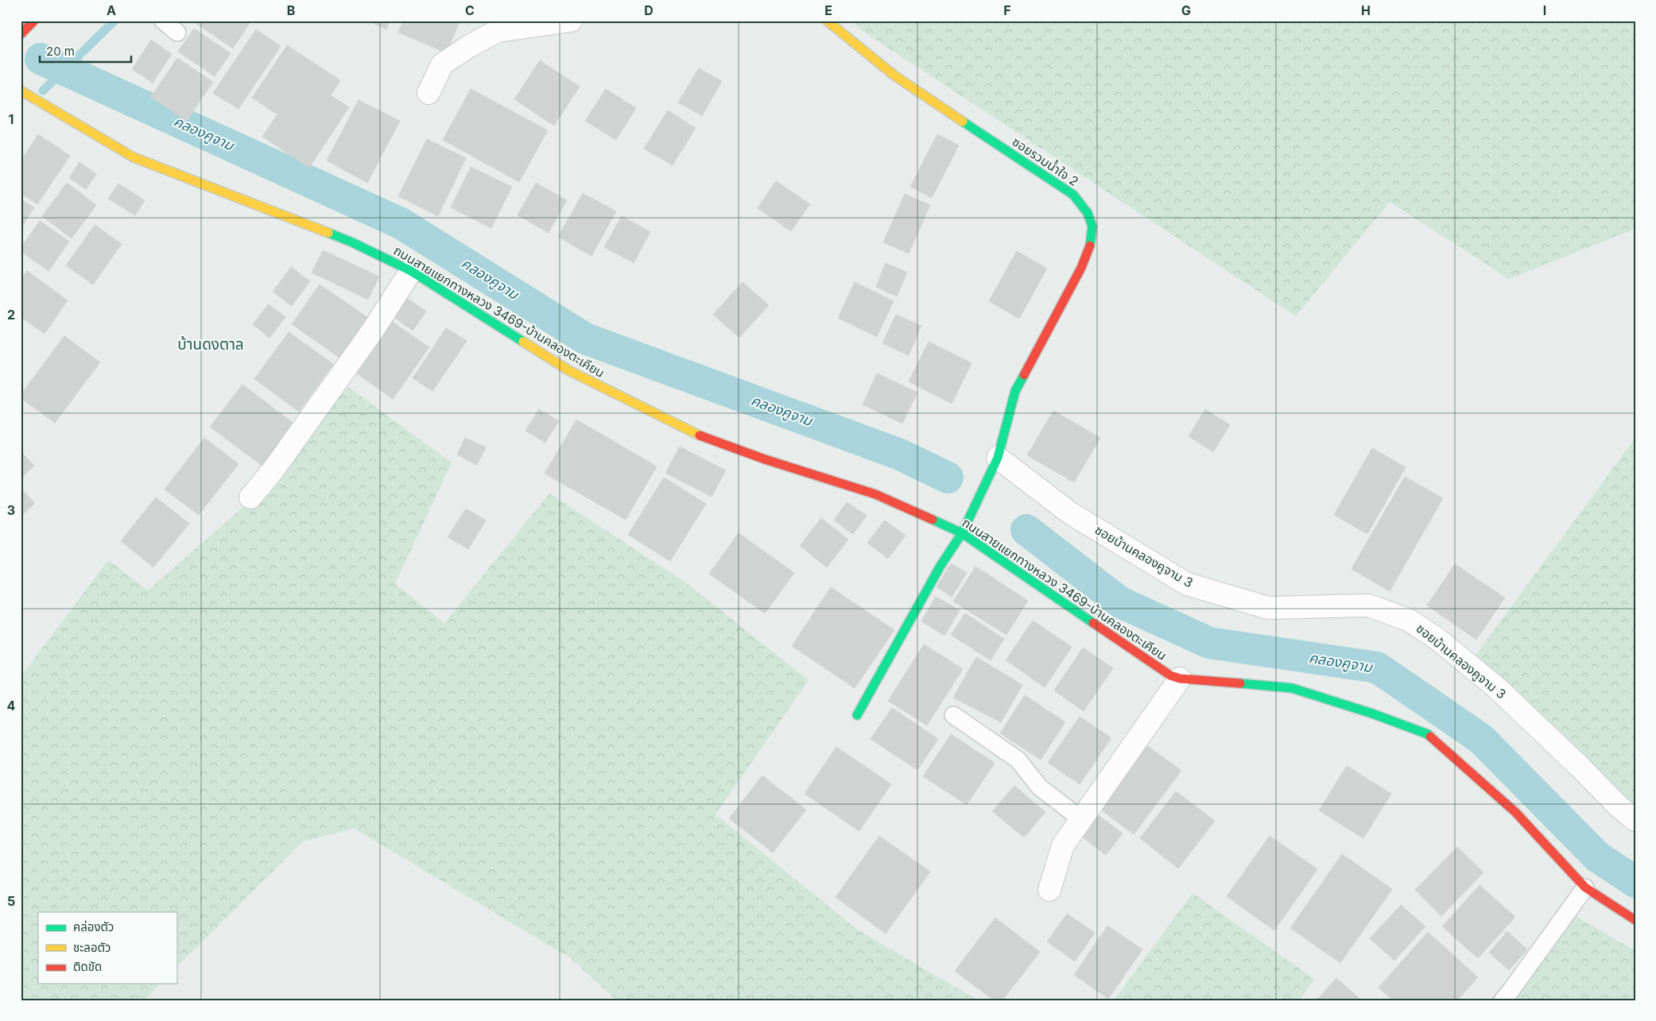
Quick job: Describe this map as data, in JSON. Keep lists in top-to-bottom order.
{
  "streets": {
    "street": ["ซอยรวมน้ำใจ 2", "ถนนสายแยกทางหลวง 3469-บ้านคลองตะเคียน", "ซอยบ้านคลองคูจาม 3"]
  },
  "crossings": [
    ["ซอยรวมน้ำใจ 2", "ถนนสายแยกทางหลวง 3469-บ้านคลองตะเคียน"],
    ["ซอยรวมน้ำใจ 2", "ซอยบ้านคลองคูจาม 3"]
  ],
  "districts": ["บ้านดงตาล"],
  "water": ["คลองคูจาม"],
  "legend": ["คล่องตัว", "ชะลอตัว", "ติดขัด"],
  "scale_bar": "20 m",
  "grid": {
    "columns": [
      "A",
      "B",
      "C",
      "D",
      "E",
      "F",
      "G",
      "H",
      "I"
    ],
    "rows": [
      "1",
      "2",
      "3",
      "4",
      "5"
    ]
  }
}
